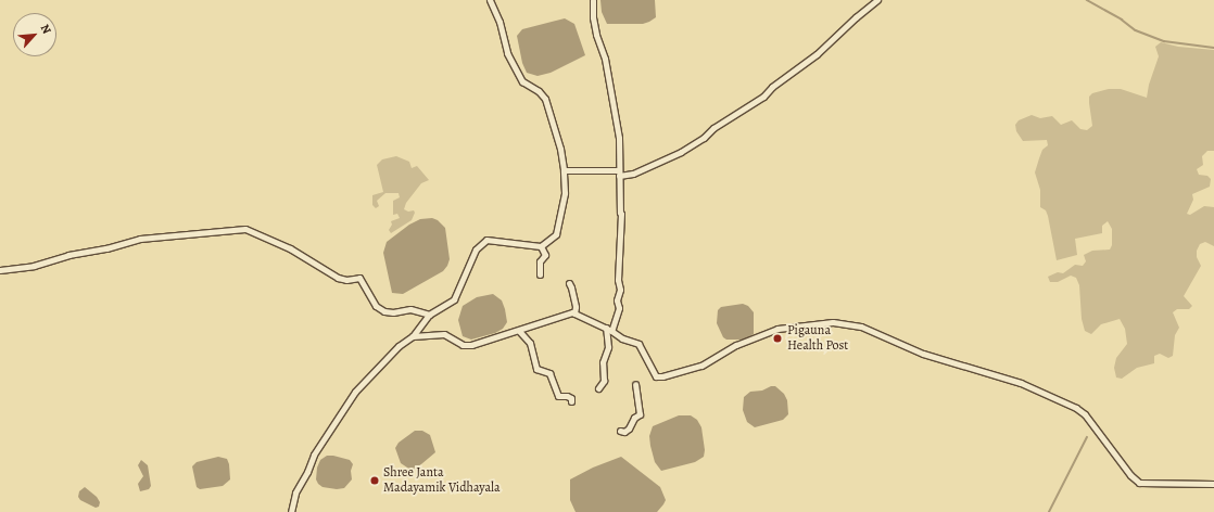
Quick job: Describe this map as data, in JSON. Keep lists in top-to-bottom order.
{
  "places": ["Pigauna Health Post", "Shree Janta Madayamik Vidhayala"],
  "north": "top right"
}
